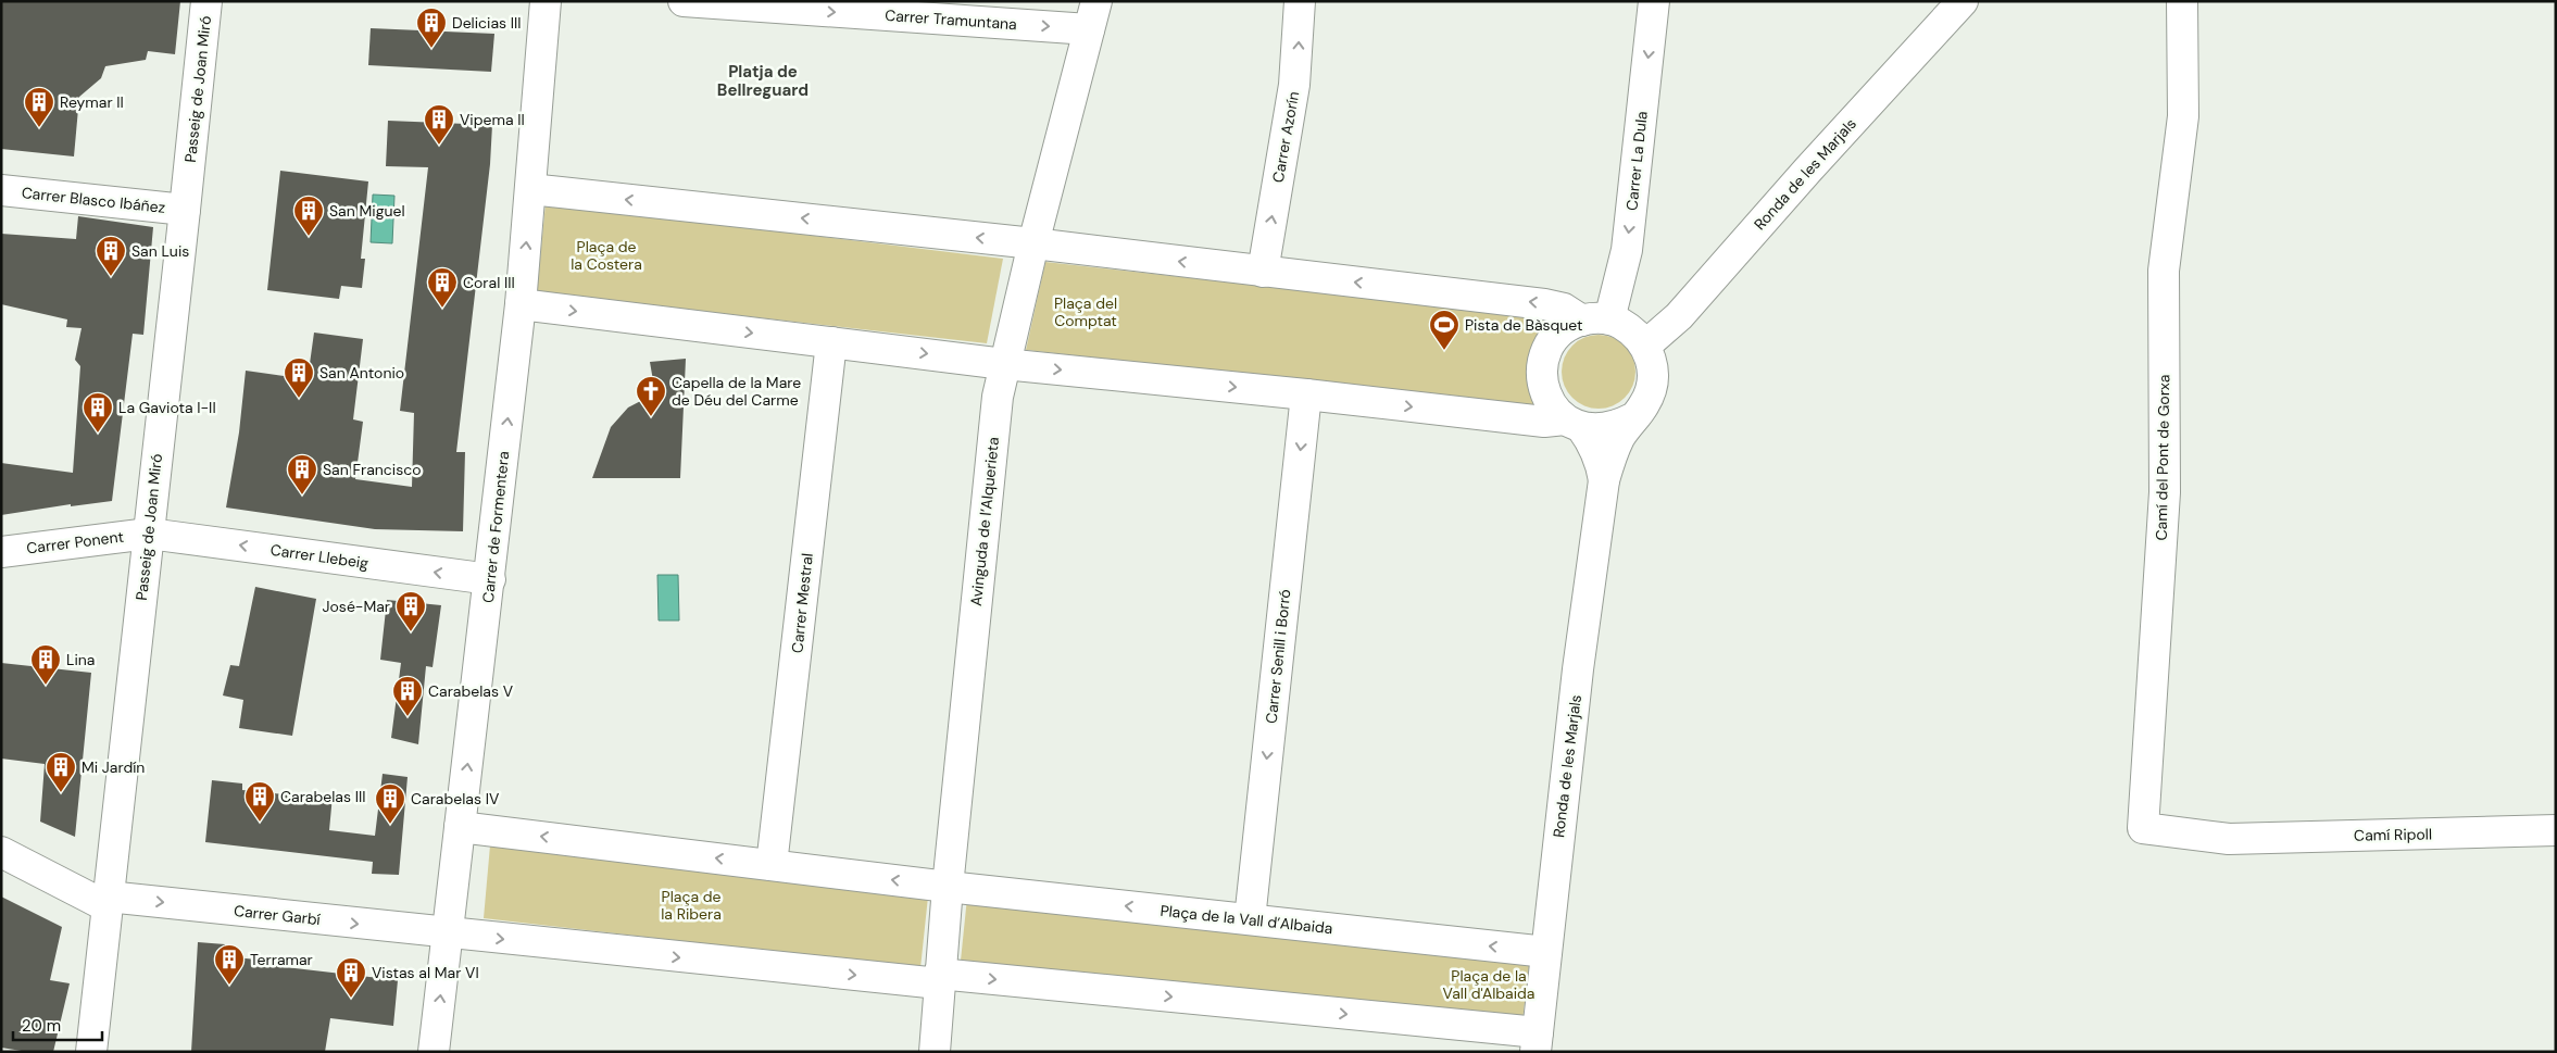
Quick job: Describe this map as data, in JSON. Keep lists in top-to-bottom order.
{
  "streets": {
    "street": [
      "Carrer Tramuntana",
      "Passeig de Joan Miró",
      "Carrer Azorín",
      "Carrer La Dula",
      "Ronda de les Marjals",
      "Carrer Blasco Ibáñez",
      "Camí del Pont de Gorxa",
      "Avinguda de l’Alquerieta",
      "Carrer de Formentera",
      "Carrer Ponent",
      "Carrer Llebeig",
      "Carrer Mestral",
      "Carrer Senill i Borró",
      "Camí Ripoll",
      "Carrer Garbí",
      "Plaça de la Vall d’Albaida"
    ]
  },
  "crossings": [
    ["Carrer Tramuntana", "Avinguda de l’Alquerieta"],
    ["Passeig de Joan Miró", "Carrer Blasco Ibáñez"],
    ["Passeig de Joan Miró", "Carrer Ponent"],
    ["Passeig de Joan Miró", "Carrer Llebeig"],
    ["Passeig de Joan Miró", "Carrer Garbí"],
    ["Carrer La Dula", "Ronda de les Marjals"],
    ["Ronda de les Marjals", "Plaça de la Vall d’Albaida"],
    ["Camí del Pont de Gorxa", "Camí Ripoll"],
    ["Avinguda de l’Alquerieta", "Plaça de la Vall d’Albaida"],
    ["Carrer de Formentera", "Carrer Llebeig"],
    ["Carrer de Formentera", "Carrer Garbí"],
    ["Carrer Ponent", "Carrer Llebeig"],
    ["Carrer Senill i Borró", "Plaça de la Vall d’Albaida"]
  ],
  "one_way": [
    "Carrer Azorín",
    "Carrer La Dula",
    "Carrer de Formentera",
    "Carrer Llebeig",
    "Carrer Senill i Borró",
    "Carrer Garbí"
  ],
  "districts": ["Platja de Bellreguard"],
  "parks": [
    "Plaça de la Costera",
    "Plaça del Comptat",
    "Plaça de la Ribera",
    "Plaça de la Vall d'Albaida"
  ],
  "places": {
    "building": [
      "Delicias III",
      "Reymar II",
      "Vipema II",
      "San Miguel",
      "San Luis",
      "Coral III",
      "San Antonio",
      "La Gaviota I-II",
      "San Francisco",
      "José-Mar",
      "Lina",
      "Carabelas V",
      "Mi Jardín",
      "Carabelas III",
      "Carabelas IV",
      "Terramar",
      "Vistas al Mar VI"
    ],
    "sports": ["Pista de Bàsquet"],
    "church": ["Capella de la Mare de Déu del Carme"]
  },
  "scale_bar": "20 m"
}
